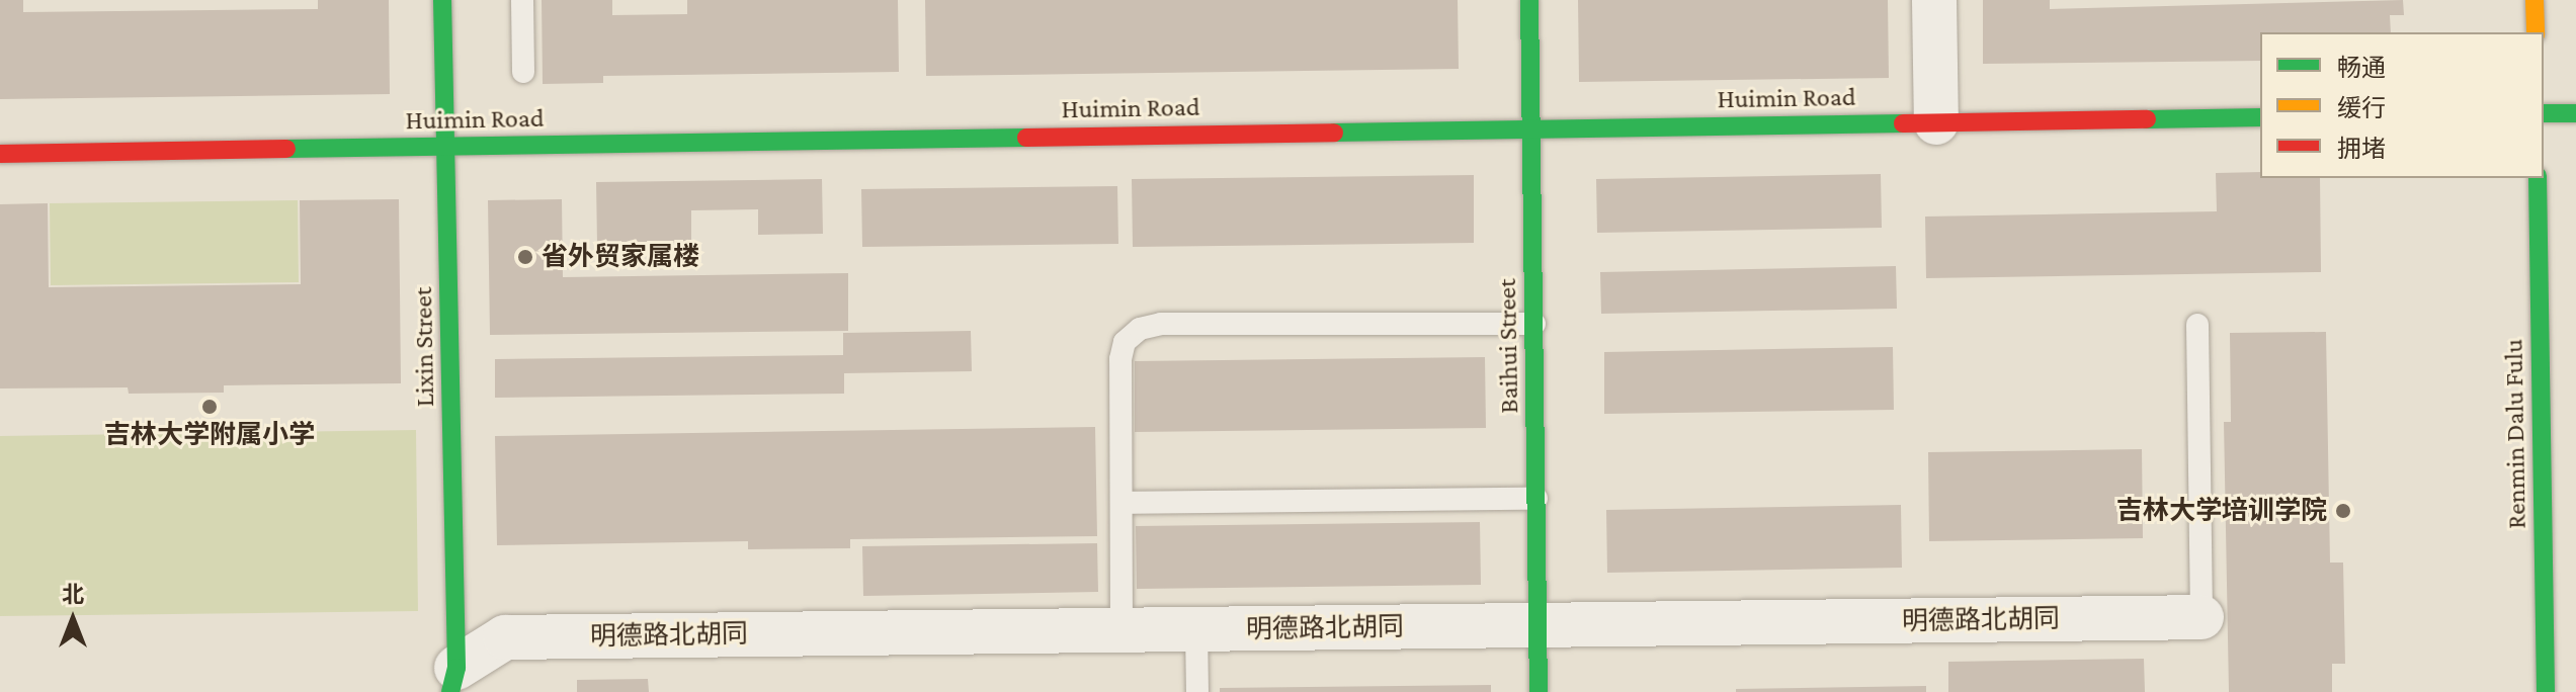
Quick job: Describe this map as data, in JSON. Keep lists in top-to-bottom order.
{
  "streets": {
    "street": [
      "Huimin Road",
      "Baihui Street",
      "Lixin Street",
      "Renmin Dalu Fulu",
      "明德路北胡同"
    ]
  },
  "crossings": [
    ["Huimin Road", "Baihui Street"],
    ["Huimin Road", "Lixin Street"],
    ["Baihui Street", "明德路北胡同"],
    ["Lixin Street", "明德路北胡同"]
  ],
  "places": ["省外贸家属楼", "吉林大学附属小学", "吉林大学培训学院"],
  "legend": ["畅通", "缓行", "拥堵"],
  "north": "top"
}
